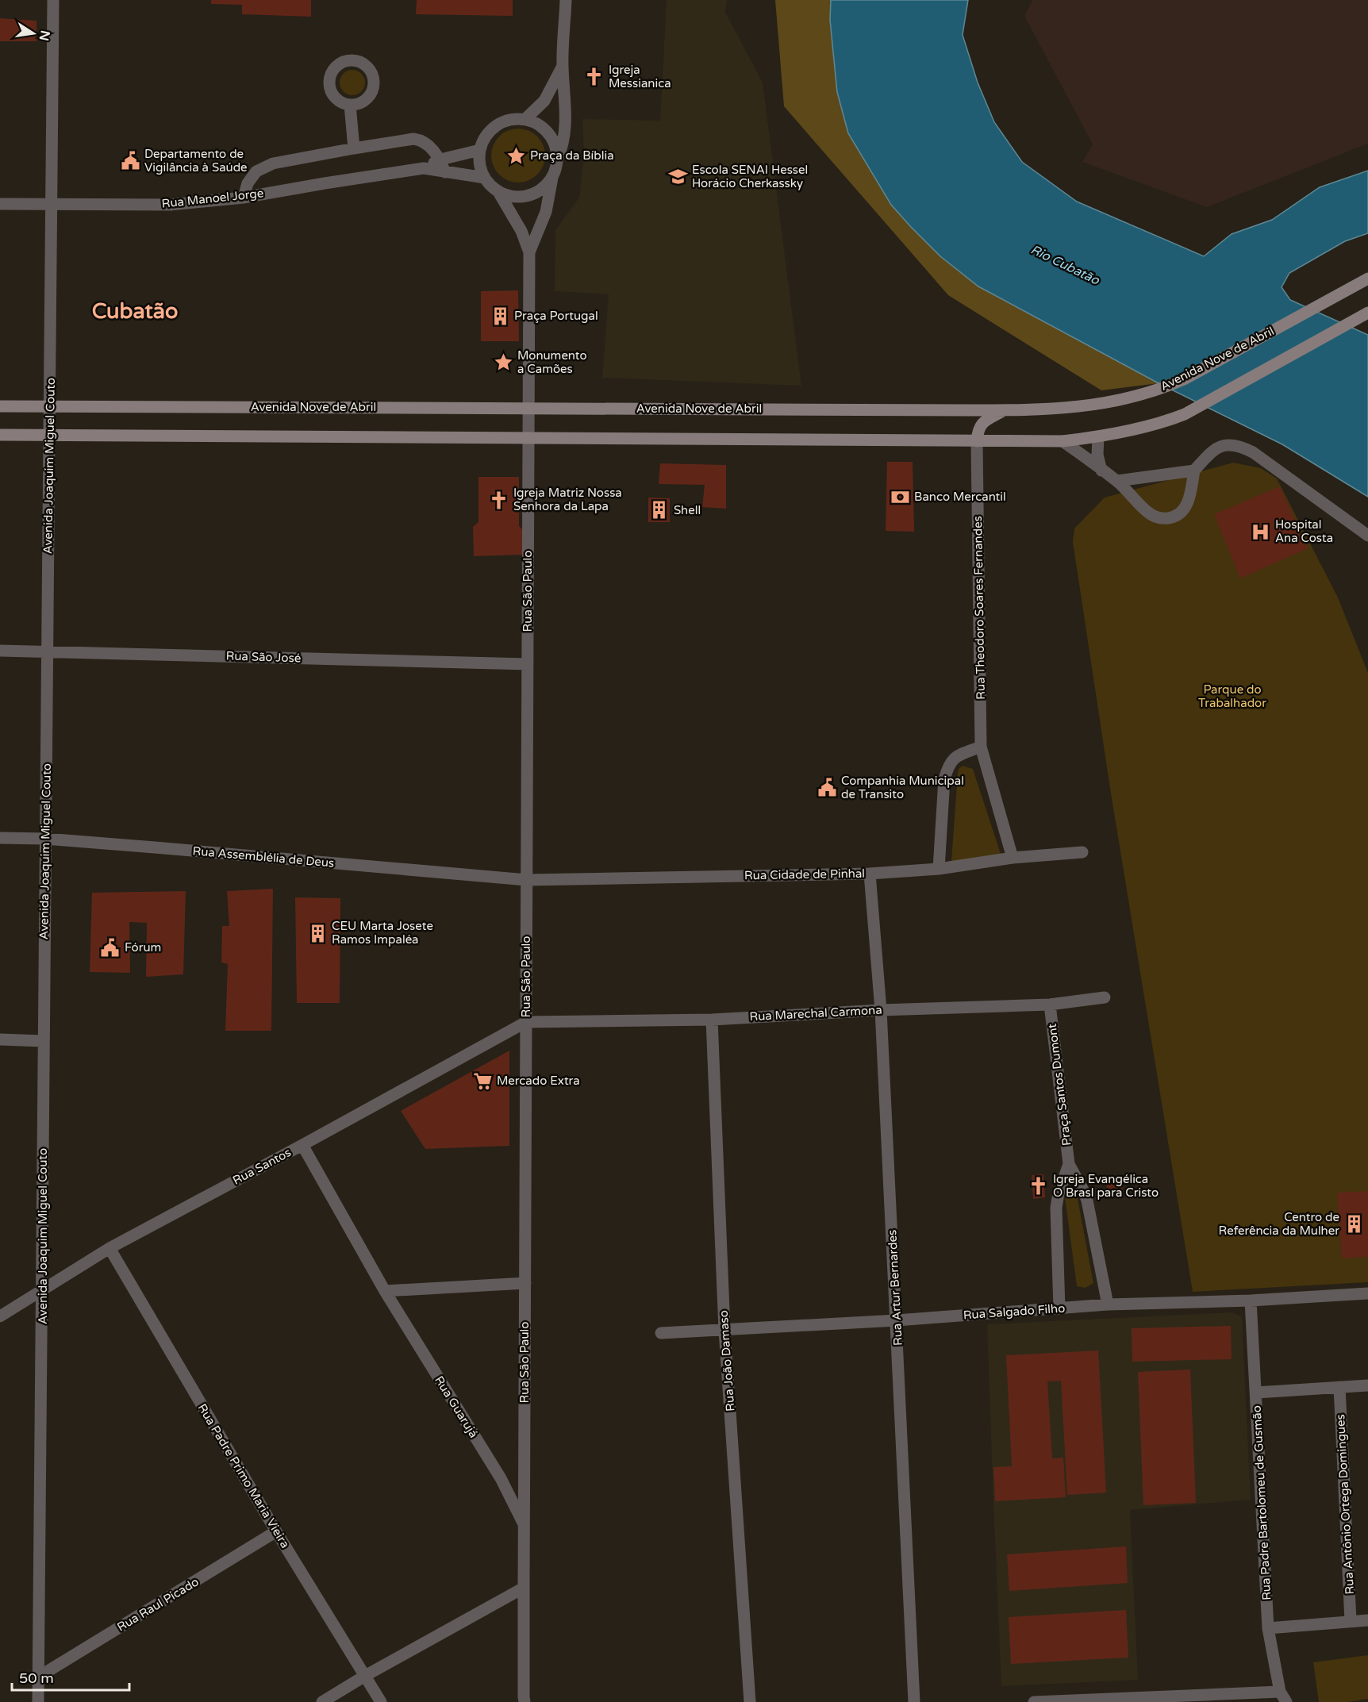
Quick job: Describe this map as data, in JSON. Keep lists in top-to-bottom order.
{
  "streets": {
    "main road": ["Avenida Nove de Abril"],
    "street": [
      "Rua Manoel Jorge",
      "Avenida Joaquim Miguel Couto",
      "Rua São Paulo",
      "Rua Theodoro Soares Fernandes",
      "Rua São José",
      "Rua Assemblélia de Deus",
      "Rua Cidade de Pinhal",
      "Rua Marechal Carmona",
      "Praça Santos Dumont",
      "Rua Santos",
      "Rua Artur Bernardes",
      "Rua Salgado Filho",
      "Rua João Damaso",
      "Rua Guarujá",
      "Rua Padre Primo Maria Vieira",
      "Rua Padre Bartolomeu de Gusmão",
      "Rua Antônio Ortega Domingues",
      "Rua Raul Picado"
    ]
  },
  "crossings": [
    ["Rua Manoel Jorge", "Avenida Joaquim Miguel Couto"],
    ["Rua Manoel Jorge", "Rua São Paulo"],
    ["Avenida Nove de Abril", "Avenida Joaquim Miguel Couto"],
    ["Avenida Nove de Abril", "Rua São Paulo"],
    ["Avenida Joaquim Miguel Couto", "Rua São José"],
    ["Avenida Joaquim Miguel Couto", "Rua Assemblélia de Deus"],
    ["Avenida Joaquim Miguel Couto", "Rua Santos"],
    ["Avenida Joaquim Miguel Couto", "Rua Raul Picado"],
    ["Rua São Paulo", "Rua São José"],
    ["Rua São Paulo", "Rua Assemblélia de Deus"],
    ["Rua São Paulo", "Rua Cidade de Pinhal"],
    ["Rua São Paulo", "Rua Marechal Carmona"],
    ["Rua São Paulo", "Rua Santos"],
    ["Rua São Paulo", "Rua Guarujá"],
    ["Rua Theodoro Soares Fernandes", "Rua Cidade de Pinhal"],
    ["Rua Assemblélia de Deus", "Rua Cidade de Pinhal"],
    ["Rua Cidade de Pinhal", "Rua Artur Bernardes"],
    ["Rua Marechal Carmona", "Praça Santos Dumont"],
    ["Rua Marechal Carmona", "Rua Santos"],
    ["Rua Marechal Carmona", "Rua Artur Bernardes"],
    ["Rua Marechal Carmona", "Rua João Damaso"],
    ["Praça Santos Dumont", "Rua Salgado Filho"],
    ["Rua Santos", "Rua Guarujá"],
    ["Rua Santos", "Rua Padre Primo Maria Vieira"],
    ["Rua Artur Bernardes", "Rua Salgado Filho"],
    ["Rua Salgado Filho", "Rua João Damaso"],
    ["Rua Salgado Filho", "Rua Padre Bartolomeu de Gusmão"],
    ["Rua Padre Primo Maria Vieira", "Rua Raul Picado"]
  ],
  "districts": ["Cubatão"],
  "water": ["Rio Cubatão"],
  "parks": ["Parque do Trabalhador"],
  "places": {
    "church": ["Igreja Messianica", "Igreja Matriz Nossa Senhora da Lapa", "Igreja Evangélica O Brasl para Cristo"],
    "place": ["Praça da Bíblia", "Monumento a Camões"],
    "public building": ["Departamento de Vigilância à Saúde", "Companhia Municipal de Transito", "Fórum"],
    "school or university": ["Escola SENAI Hessel Horácio Cherkassky"],
    "building": [
      "Praça Portugal",
      "Shell",
      "CEU Marta Josete Ramos Impaléa",
      "Centro de Referência da Mulher"
    ],
    "bank": ["Banco Mercantil"],
    "hospital": ["Hospital Ana Costa"],
    "supermarket": ["Mercado Extra"]
  },
  "scale_bar": "50 m",
  "north": "right"
}
